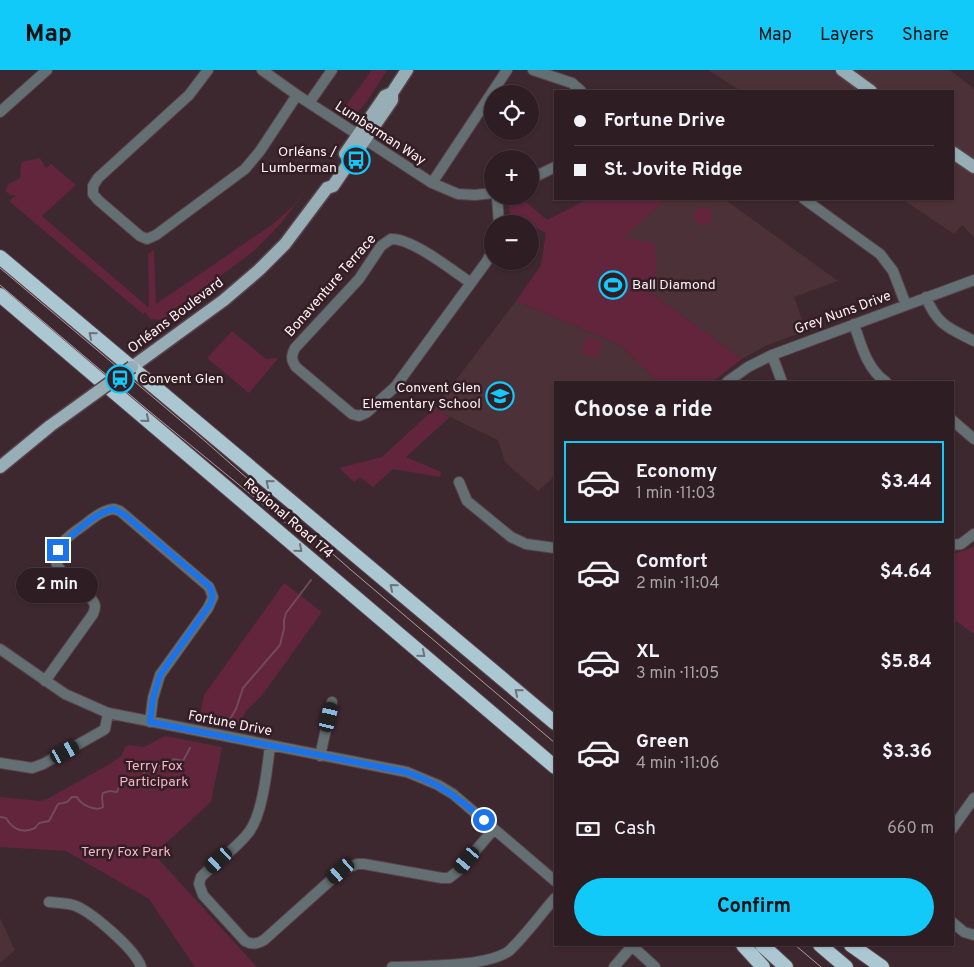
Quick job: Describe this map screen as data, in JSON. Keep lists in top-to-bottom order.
{
  "streets": {
    "highway": ["Regional Road 174"],
    "main road": ["Orléans Boulevard"],
    "street": [
      "Lumberman Way",
      "Bonaventure Terrace",
      "Grey Nuns Drive",
      "Fortune Drive"
    ]
  },
  "crossings": [
    ["Lumberman Way", "Orléans Boulevard"]
  ],
  "parks": ["Terry Fox Participark", "Terry Fox Park"],
  "places": {
    "bus stop": ["Orléans / Lumberman"],
    "sports": ["Ball Diamond"],
    "station": ["Convent Glen"],
    "school or university": ["Convent Glen Elementary School"]
  },
  "page": {
    "header": "Map",
    "nav": ["Map", "Layers", "Share"],
    "map_buttons": ["+", "−"],
    "banner": ["Fortune Drive", "St. Jovite Ridge"],
    "heading": "Choose a ride",
    "list": [
      {
        "name": "Economy",
        "note": "1 min · 11:03",
        "value": "$3.44"
      },
      {
        "name": "Comfort",
        "note": "2 min · 11:04",
        "value": "$4.64"
      },
      {
        "name": "XL",
        "note": "3 min · 11:05",
        "value": "$5.84"
      },
      {
        "name": "Green",
        "note": "4 min · 11:06",
        "value": "$3.36"
      }
    ],
    "bubble": "2 min",
    "pay": ["Cash", "660 m"],
    "buttons": "Confirm"
  }
}
